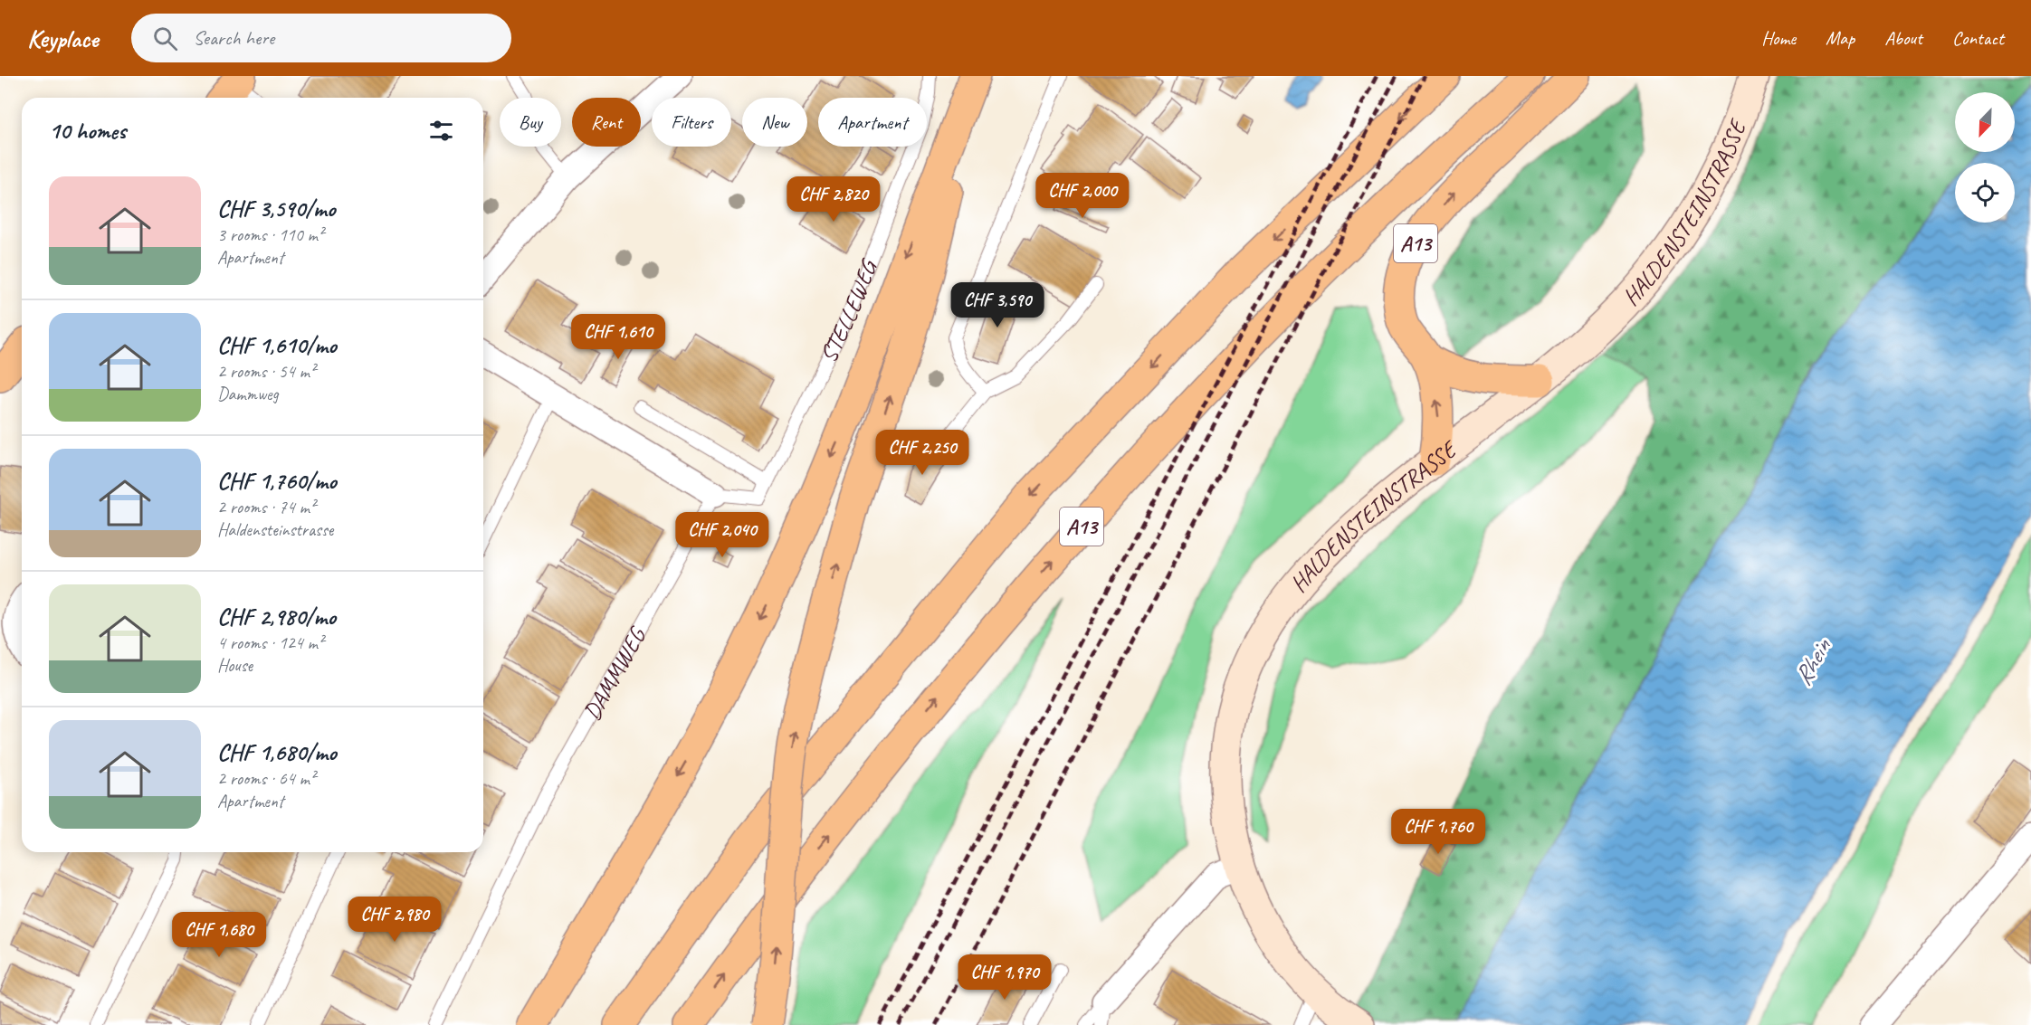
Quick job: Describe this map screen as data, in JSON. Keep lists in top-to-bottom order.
{
  "streets": {
    "main road": ["A13"],
    "street": ["HALDENSTEINSTRASSE"],
    "lane": ["STELLEWEG", "DAMMWEG"]
  },
  "crossings": [
    ["HALDENSTEINSTRASSE", "A13"],
    ["STELLEWEG", "DAMMWEG"]
  ],
  "water": ["Rhein"],
  "north": "bottom left",
  "page": {
    "header": "Keyplace",
    "search": "Search here",
    "nav": [
      "Home",
      "Map",
      "About",
      "Contact"
    ],
    "chip": [
      "Buy",
      "Rent",
      "Filters",
      "New",
      "Apartment"
    ],
    "heading": "10 homes",
    "list": [
      {
        "name": "CHF 3,590/mo",
        "note": "3 rooms · 110 m² · Apartment"
      },
      {
        "name": "CHF 1,610/mo",
        "note": "2 rooms · 54 m² · Dammweg"
      },
      {
        "name": "CHF 1,760/mo",
        "note": "2 rooms · 74 m² · Haldensteinstrasse"
      },
      {
        "name": "CHF 2,980/mo",
        "note": "4 rooms · 124 m² · House"
      },
      {
        "name": "CHF 1,680/mo",
        "note": "2 rooms · 64 m² · Apartment"
      }
    ],
    "price": [
      "CHF 2,000",
      "CHF 2,820",
      "CHF 3,590",
      "CHF 1,610",
      "CHF 2,250",
      "CHF 2,040",
      "CHF 1,760",
      "CHF 2,980",
      "CHF 1,680",
      "CHF 1,970"
    ]
  }
}
